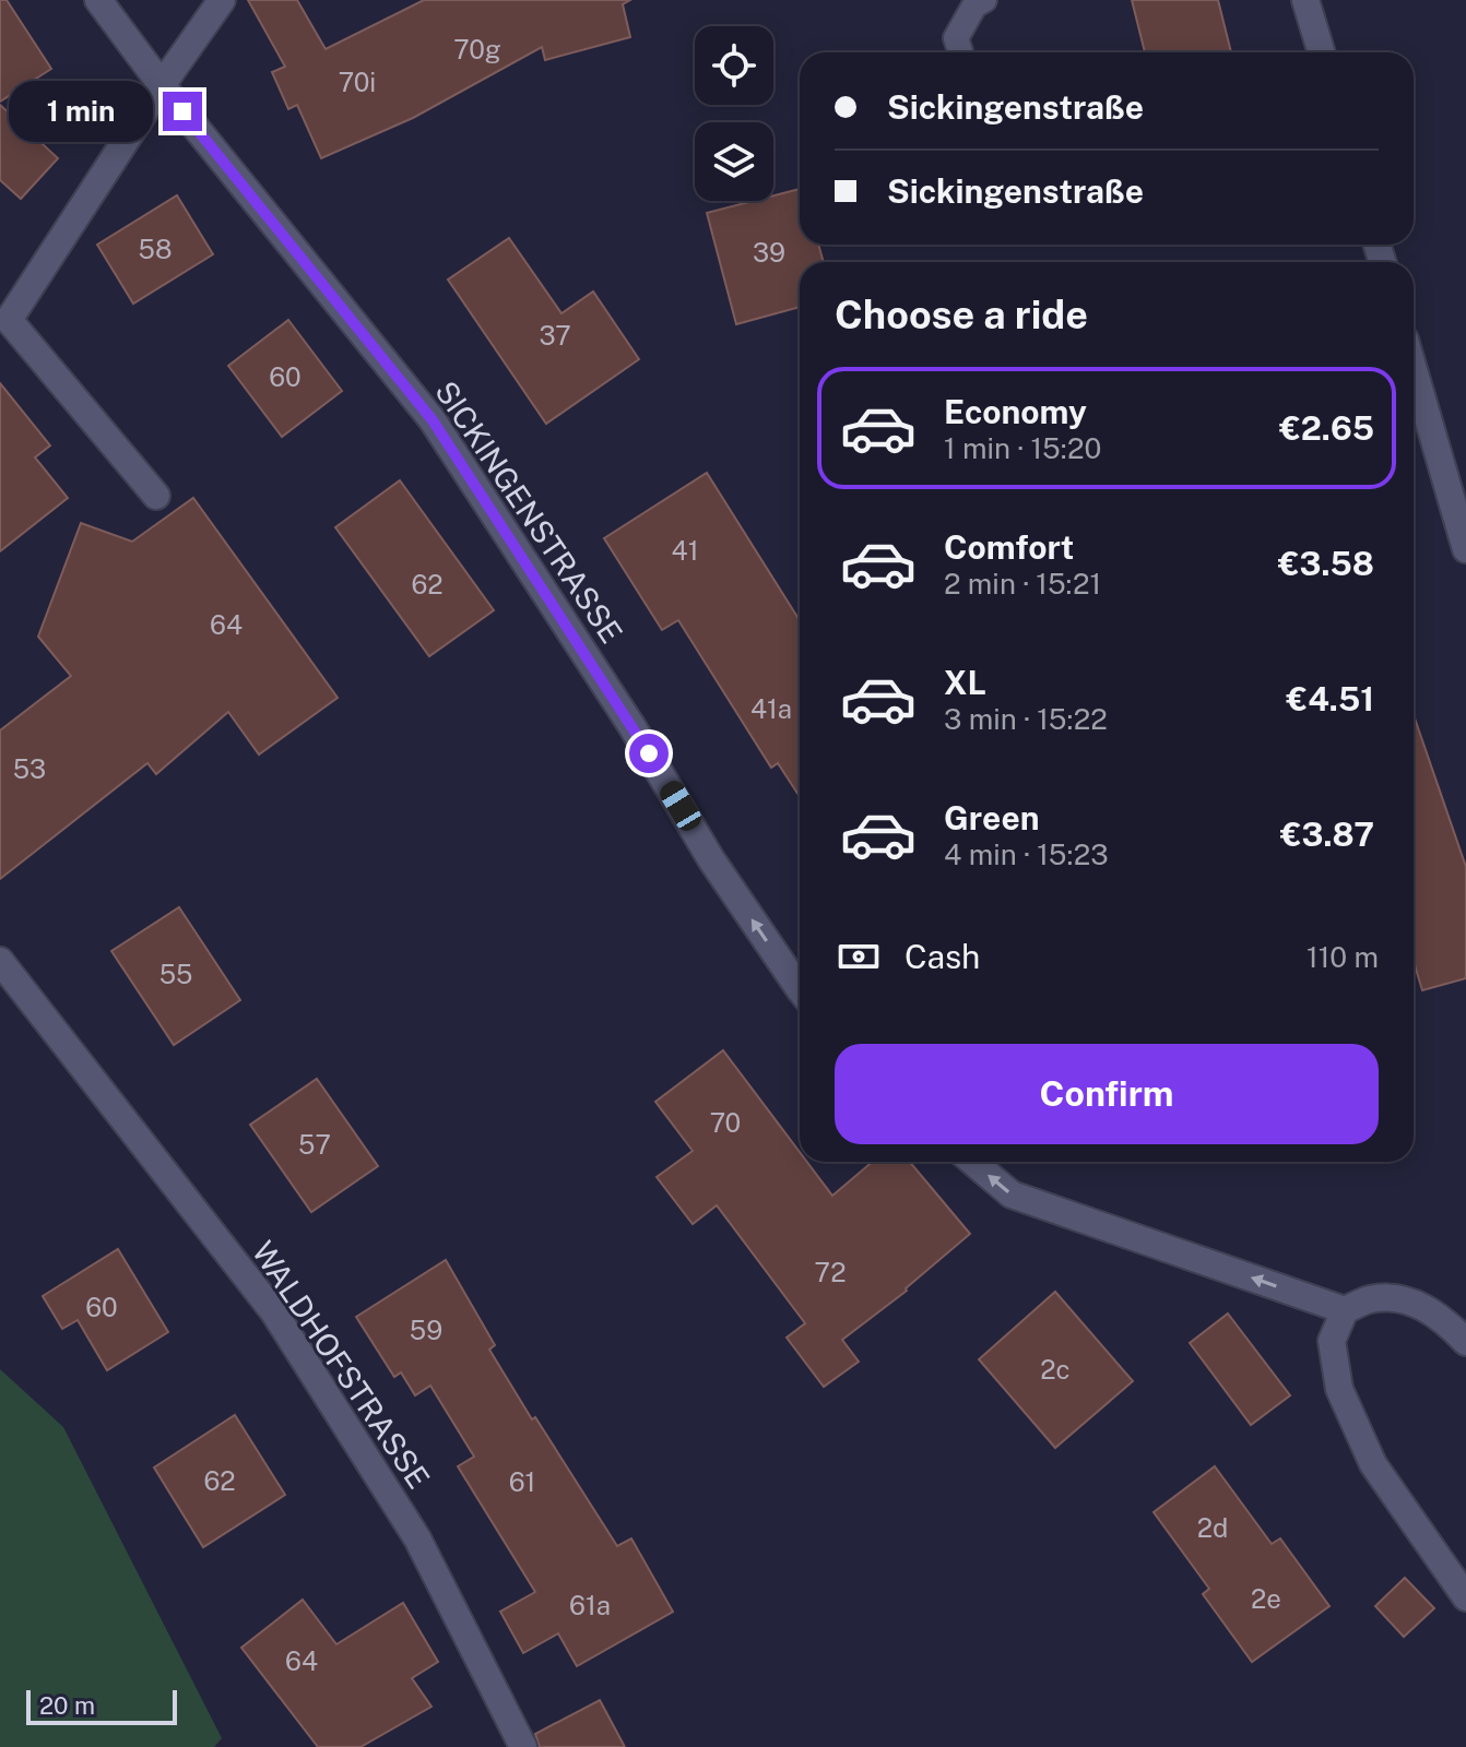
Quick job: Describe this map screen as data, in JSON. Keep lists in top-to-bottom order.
{
  "streets": {
    "street": ["SICKINGENSTRASSE", "WALDHOFSTRASSE"]
  },
  "one_way": ["SICKINGENSTRASSE"],
  "house_numbers": [
    "70g",
    "70i",
    "58",
    "39",
    "37",
    "60",
    "41",
    "62",
    "64",
    "41a",
    "53",
    "55",
    "70",
    "57",
    "72",
    "60",
    "59",
    "2c",
    "62",
    "61",
    "2d",
    "2e",
    "61a",
    "64"
  ],
  "scale_bar": "20 m",
  "page": {
    "banner": ["Sickingenstraße", "Sickingenstraße"],
    "bubble": "1 min",
    "heading": "Choose a ride",
    "list": [
      {
        "name": "Economy",
        "note": "1 min · 15:20",
        "value": "€2.65"
      },
      {
        "name": "Comfort",
        "note": "2 min · 15:21",
        "value": "€3.58"
      },
      {
        "name": "XL",
        "note": "3 min · 15:22",
        "value": "€4.51"
      },
      {
        "name": "Green",
        "note": "4 min · 15:23",
        "value": "€3.87"
      }
    ],
    "pay": ["Cash", "110 m"],
    "buttons": "Confirm",
    "scale": "20 m"
  }
}
